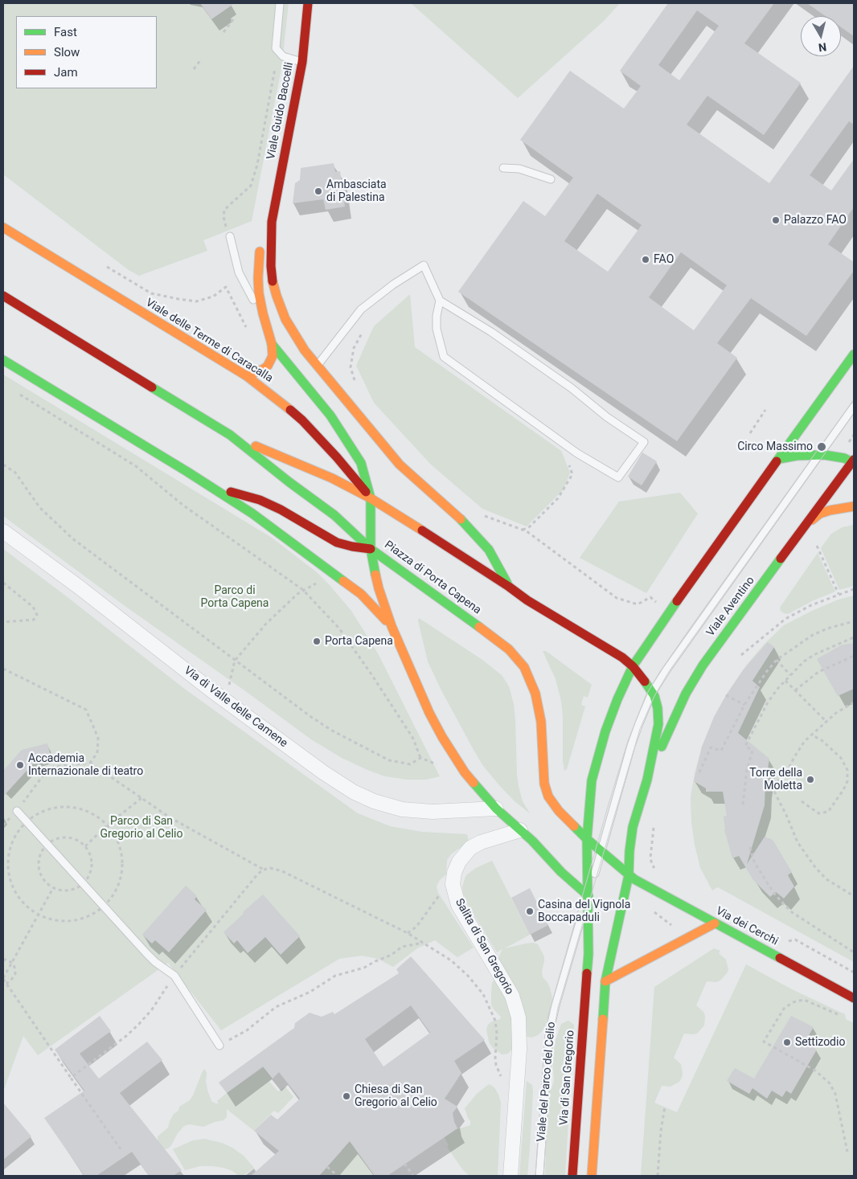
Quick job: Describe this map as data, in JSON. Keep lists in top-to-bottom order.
{
  "streets": {
    "main road": [
      "Viale Guido Baccelli",
      "Viale delle Terme di Caracalla",
      "Piazza di Porta Capena",
      "Viale Aventino",
      "Via dei Cerchi",
      "Via di San Gregorio"
    ],
    "street": ["Via di Valle delle Camene", "Salita di San Gregorio"],
    "lane": ["Viale del Parco del Celio"]
  },
  "crossings": [
    ["Piazza di Porta Capena", "Via di Valle delle Camene"],
    ["Piazza di Porta Capena", "Via dei Cerchi"],
    ["Piazza di Porta Capena", "Salita di San Gregorio"],
    ["Piazza di Porta Capena", "Via di San Gregorio"],
    ["Piazza di Porta Capena", "Viale del Parco del Celio"],
    ["Via di San Gregorio", "Viale del Parco del Celio"]
  ],
  "parks": ["Parco di Porta Capena", "Parco di San Gregorio al Celio"],
  "places": [
    "Ambasciata di Palestina",
    "Palazzo FAO",
    "FAO",
    "Circo Massimo",
    "Porta Capena",
    "Accademia Internazionale di teatro",
    "Torre della Moletta",
    "Casina del Vignola Boccapaduli",
    "Settizodio",
    "Chiesa di San Gregorio al Celio"
  ],
  "legend": ["Fast", "Slow", "Jam"],
  "north": "bottom"
}
